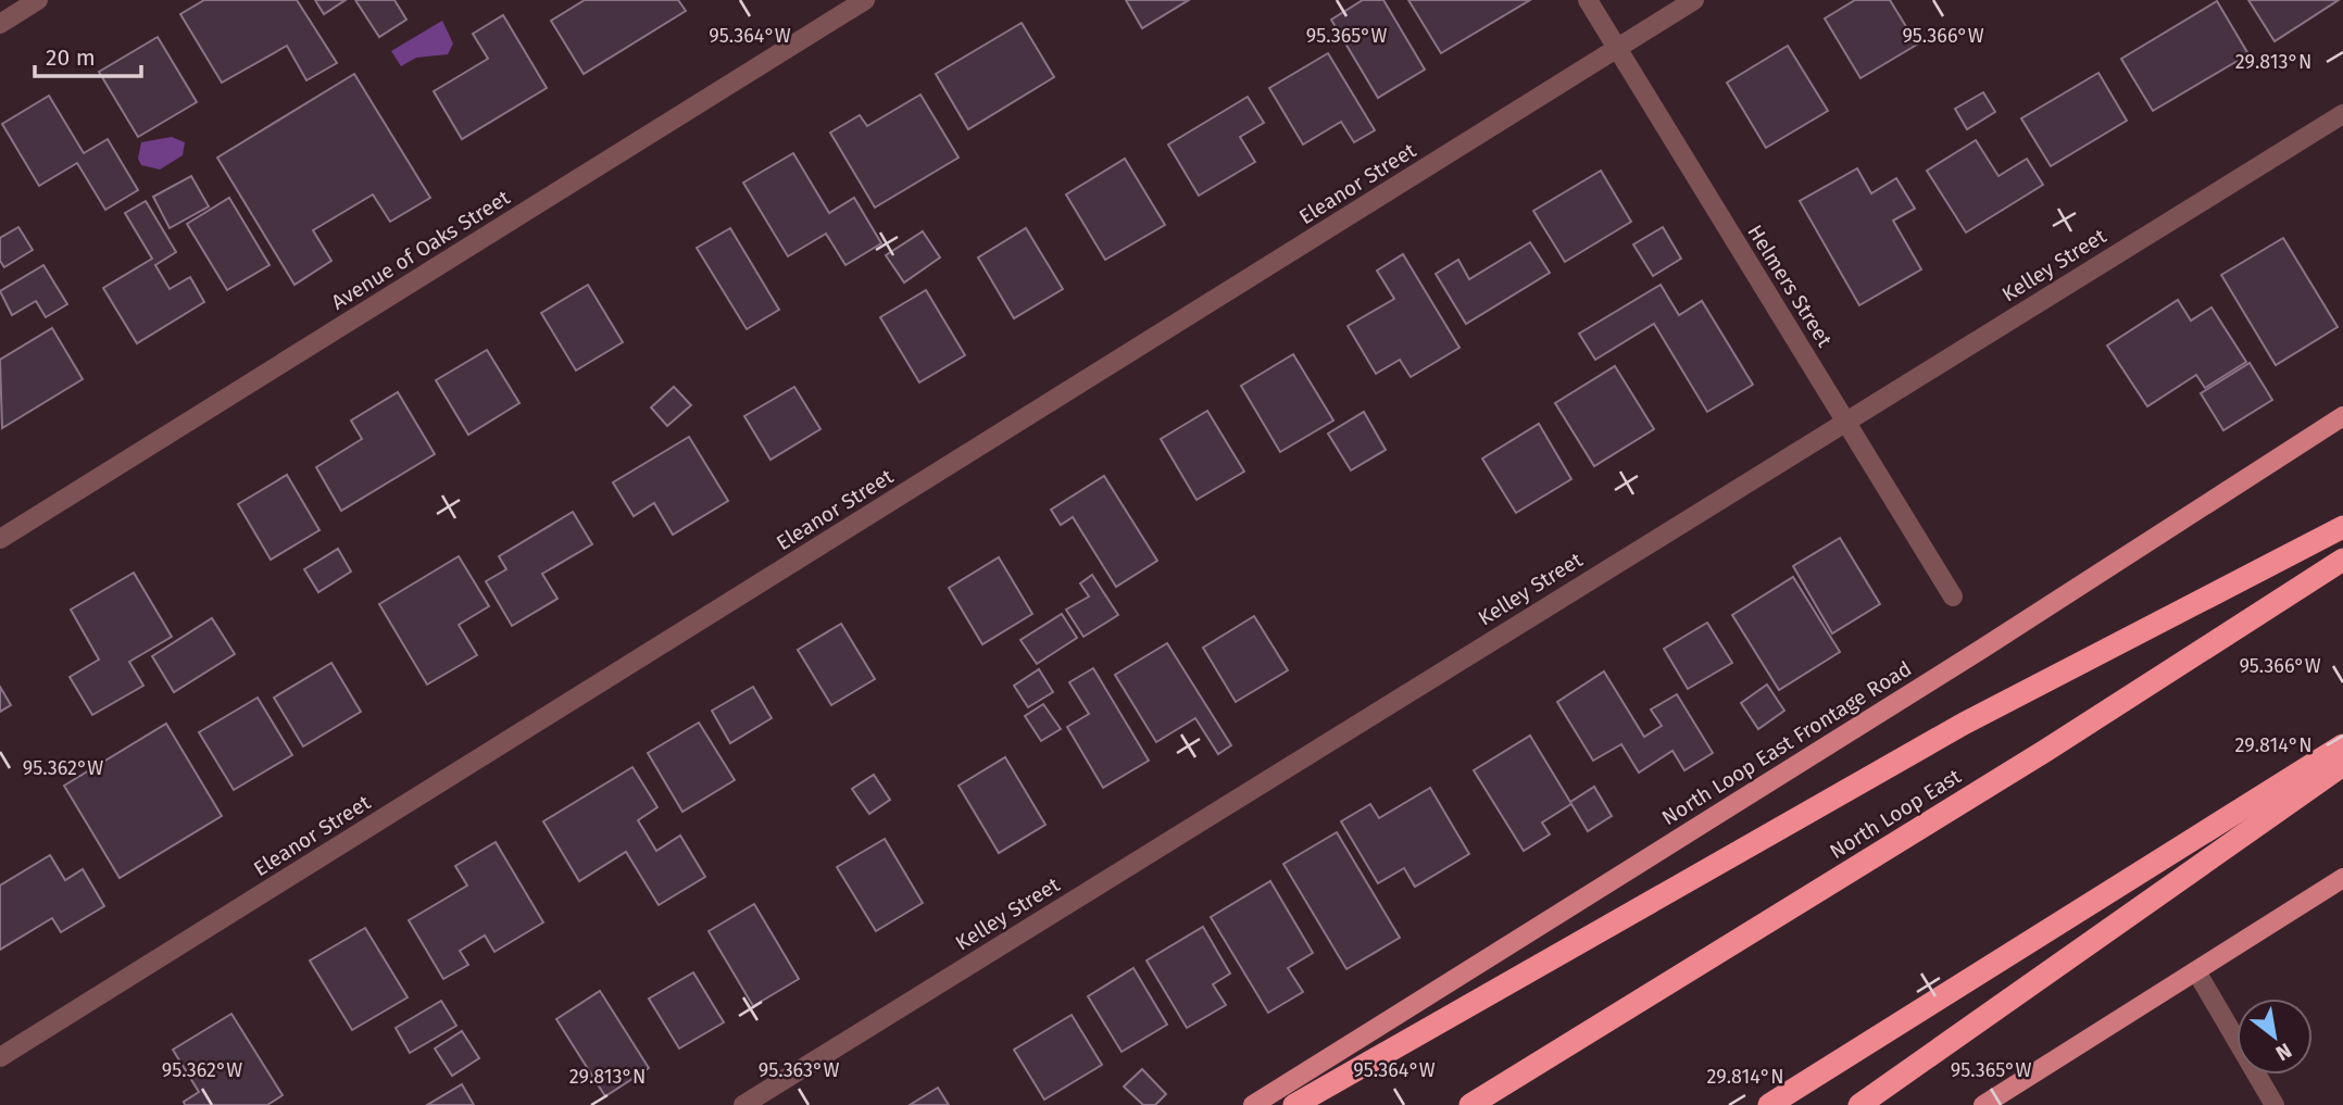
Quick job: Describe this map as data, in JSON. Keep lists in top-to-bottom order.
{
  "streets": {
    "highway": ["North Loop East"],
    "main road": ["North Loop East Frontage Road"],
    "street": [
      "Eleanor Street",
      "Avenue of Oaks Street",
      "Kelley Street",
      "Helmers Street"
    ]
  },
  "crossings": [
    ["Eleanor Street", "Helmers Street"],
    ["Kelley Street", "Helmers Street"]
  ],
  "scale_bar": "20 m",
  "north": "bottom right",
  "coordinates": [
    "95.364°W",
    "95.365°W",
    "95.366°W",
    "29.813°N",
    "29.814°N",
    "95.362°W",
    "95.363°W"
  ]
}
